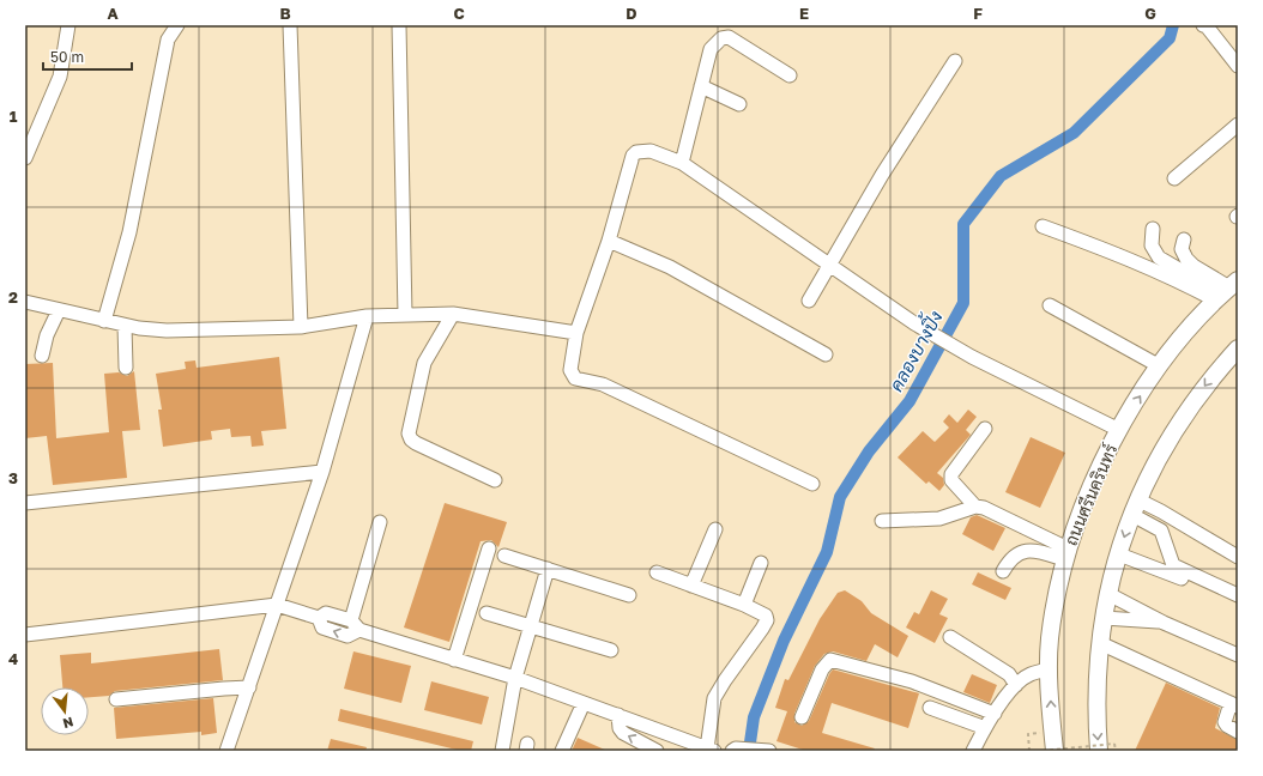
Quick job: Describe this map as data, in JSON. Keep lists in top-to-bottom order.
{
  "streets": {
    "main road": ["ถนนศรีนครินทร์"]
  },
  "water": ["คลองบางปิ้ง"],
  "scale_bar": "50 m",
  "north": "bottom",
  "grid": {
    "columns": [
      "A",
      "B",
      "C",
      "D",
      "E",
      "F",
      "G"
    ],
    "rows": [
      "1",
      "2",
      "3",
      "4"
    ]
  }
}
